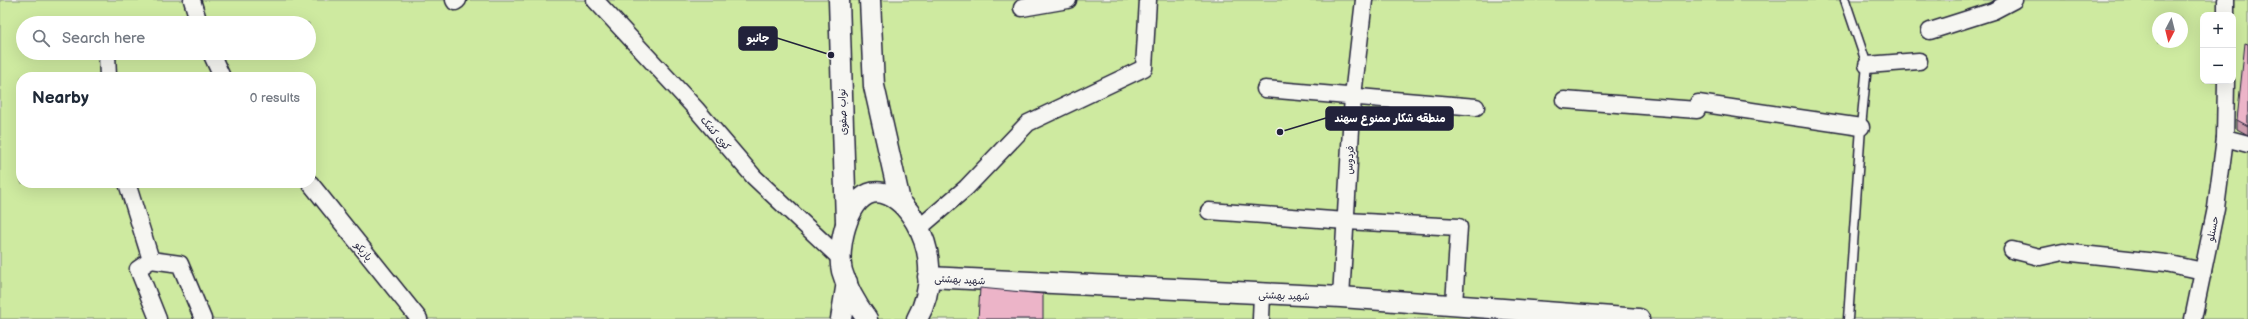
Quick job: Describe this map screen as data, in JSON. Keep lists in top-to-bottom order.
{
  "streets": {
    "street": [
      "نواب صفوی",
      "کوی کشک",
      "فردوس",
      "حسنلو",
      "پازیکو",
      "شهید بهشتی"
    ]
  },
  "crossings": [
    ["فردوس", "شهید بهشتی"]
  ],
  "places": ["جانبو", "منطقه شکار ممنوع سهند"],
  "north": "bottom",
  "page": {
    "map_buttons": ["+", "−"],
    "search": "Search here",
    "heading": ["Nearby", "0 results"]
  }
}
